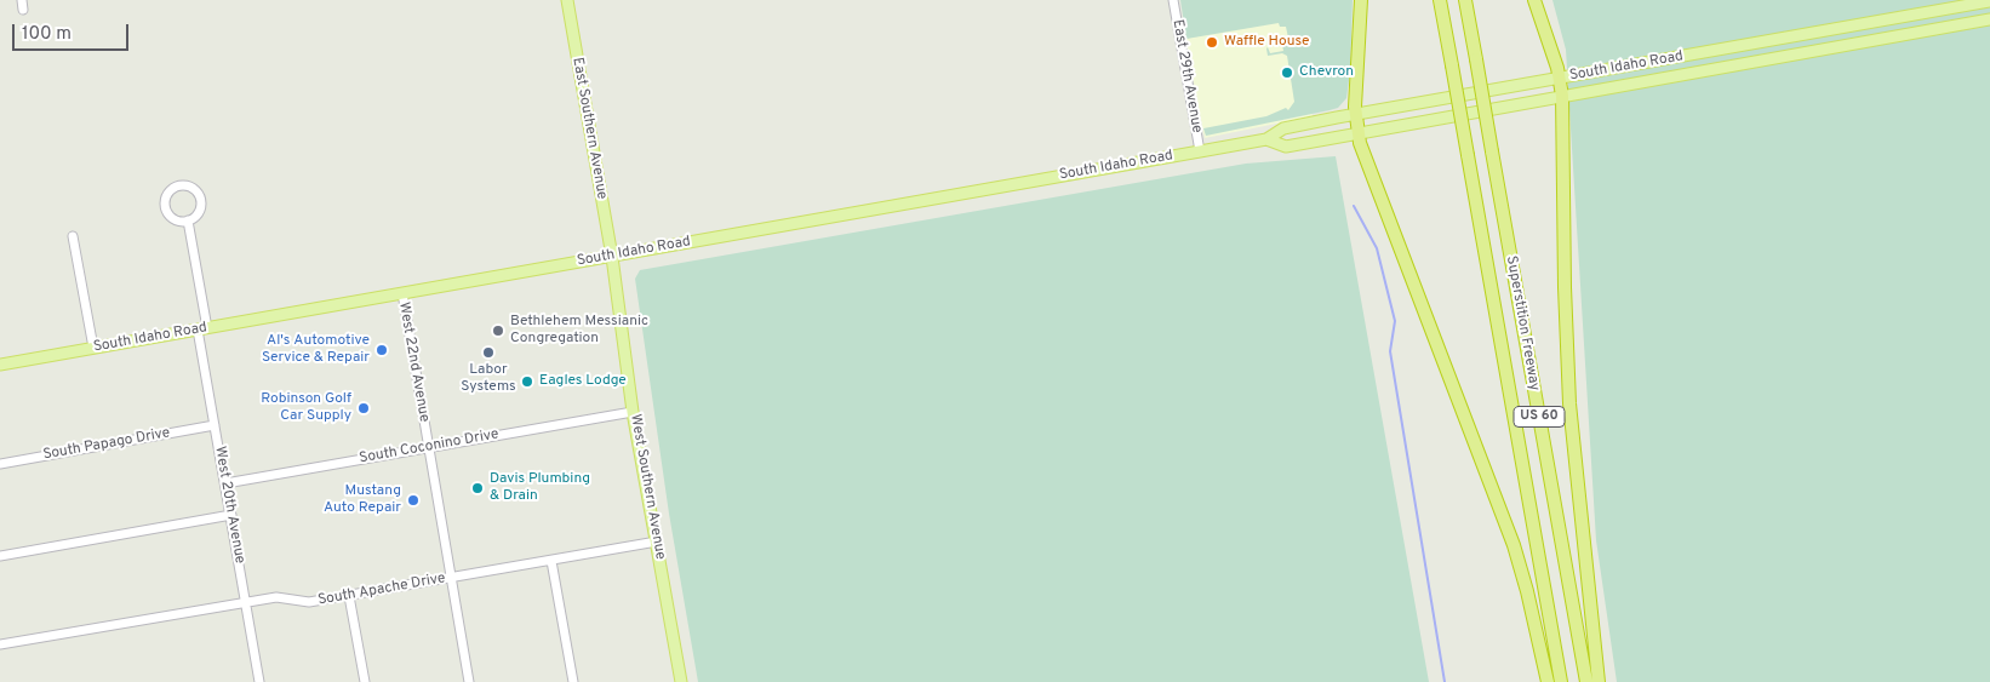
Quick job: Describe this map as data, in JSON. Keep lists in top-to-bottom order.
{
  "streets": {
    "highway": ["Superstition Freeway", "US 60"],
    "main road": ["South Idaho Road", "East Southern Avenue", "West Southern Avenue"],
    "street": [
      "East 29th Avenue",
      "West 22nd Avenue",
      "South Papago Drive",
      "South Coconino Drive",
      "West 20th Avenue",
      "South Apache Drive"
    ]
  },
  "crossings": [
    ["South Idaho Road", "East 29th Avenue"],
    ["South Idaho Road", "East Southern Avenue"],
    ["South Idaho Road", "West 22nd Avenue"],
    ["South Idaho Road", "West Southern Avenue"],
    ["South Idaho Road", "West 20th Avenue"],
    ["East Southern Avenue", "West Southern Avenue"],
    ["West 22nd Avenue", "South Coconino Drive"],
    ["West 22nd Avenue", "South Apache Drive"],
    ["South Papago Drive", "West 20th Avenue"],
    ["South Coconino Drive", "West Southern Avenue"],
    ["South Coconino Drive", "West 20th Avenue"],
    ["West Southern Avenue", "South Apache Drive"],
    ["West 20th Avenue", "South Apache Drive"]
  ],
  "places": [
    "Waffle House",
    "Chevron",
    "Bethlehem Messianic Congregation",
    "Al's Automotive Service & Repair",
    "Labor Systems",
    "Eagles Lodge",
    "Robinson Golf Car Supply",
    "Davis Plumbing & Drain",
    "Mustang Auto Repair"
  ],
  "scale_bar": "100 m"
}
